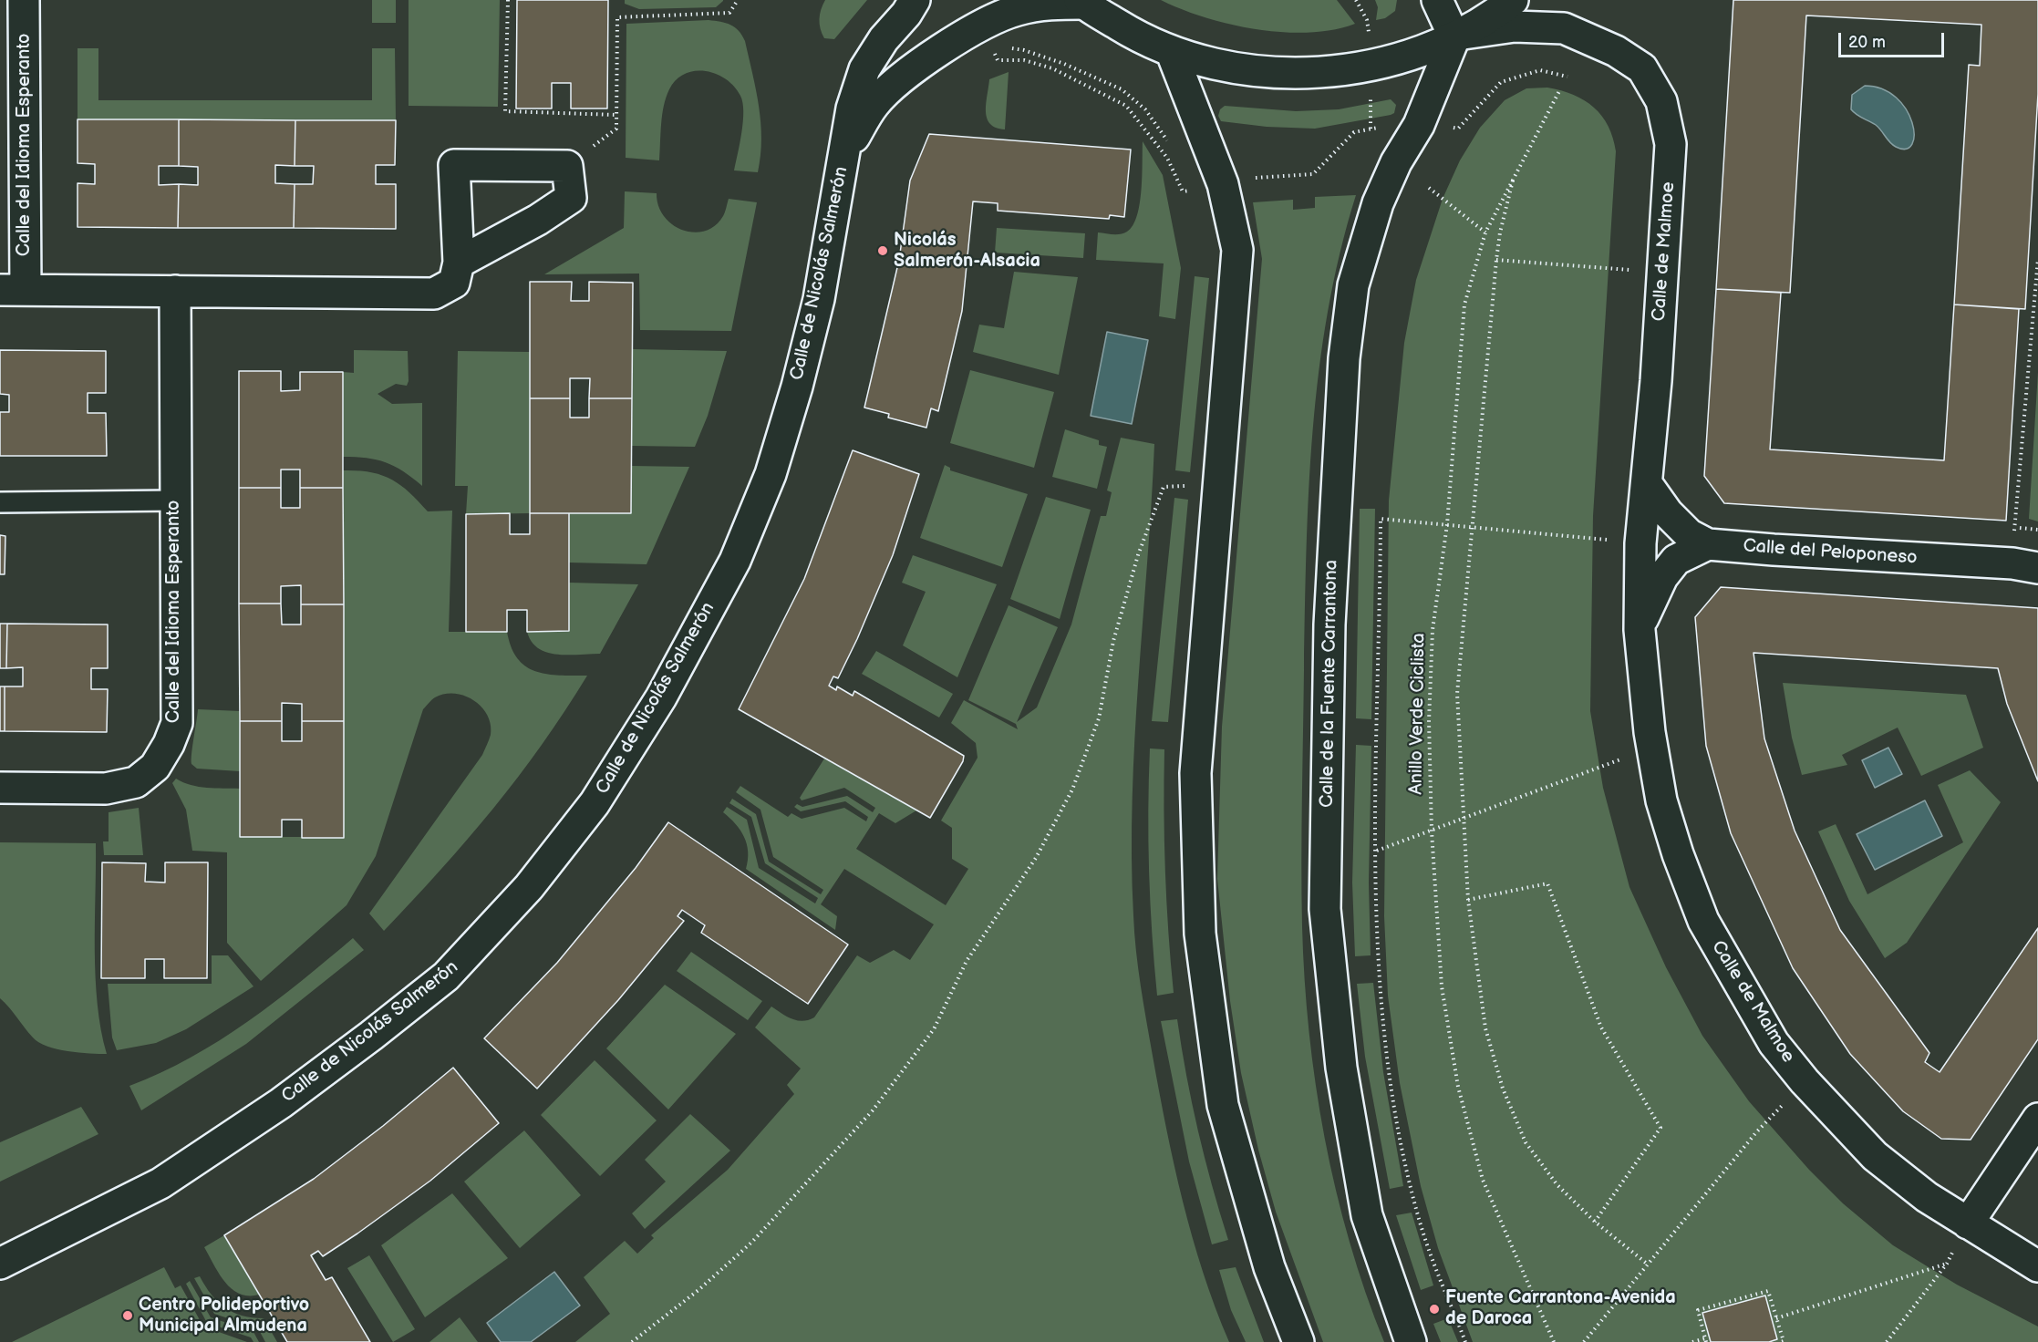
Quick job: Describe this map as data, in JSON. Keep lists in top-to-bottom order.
{
  "streets": {
    "street": [
      "Calle del Idioma Esperanto",
      "Calle de Malmoe",
      "Calle de Nicolás Salmerón",
      "Calle del Peloponeso",
      "Calle de la Fuente Carrantona"
    ],
    "path": ["Anillo Verde Ciclista"]
  },
  "crossings": [
    ["Calle de Malmoe", "Calle del Peloponeso"],
    ["Calle de Malmoe", "Calle de la Fuente Carrantona"]
  ],
  "places": ["Nicolás Salmerón-Alsacia", "Fuente Carrantona-Avenida de Daroca", "Centro Polideportivo Municipal Almudena"],
  "scale_bar": "20 m"
}
